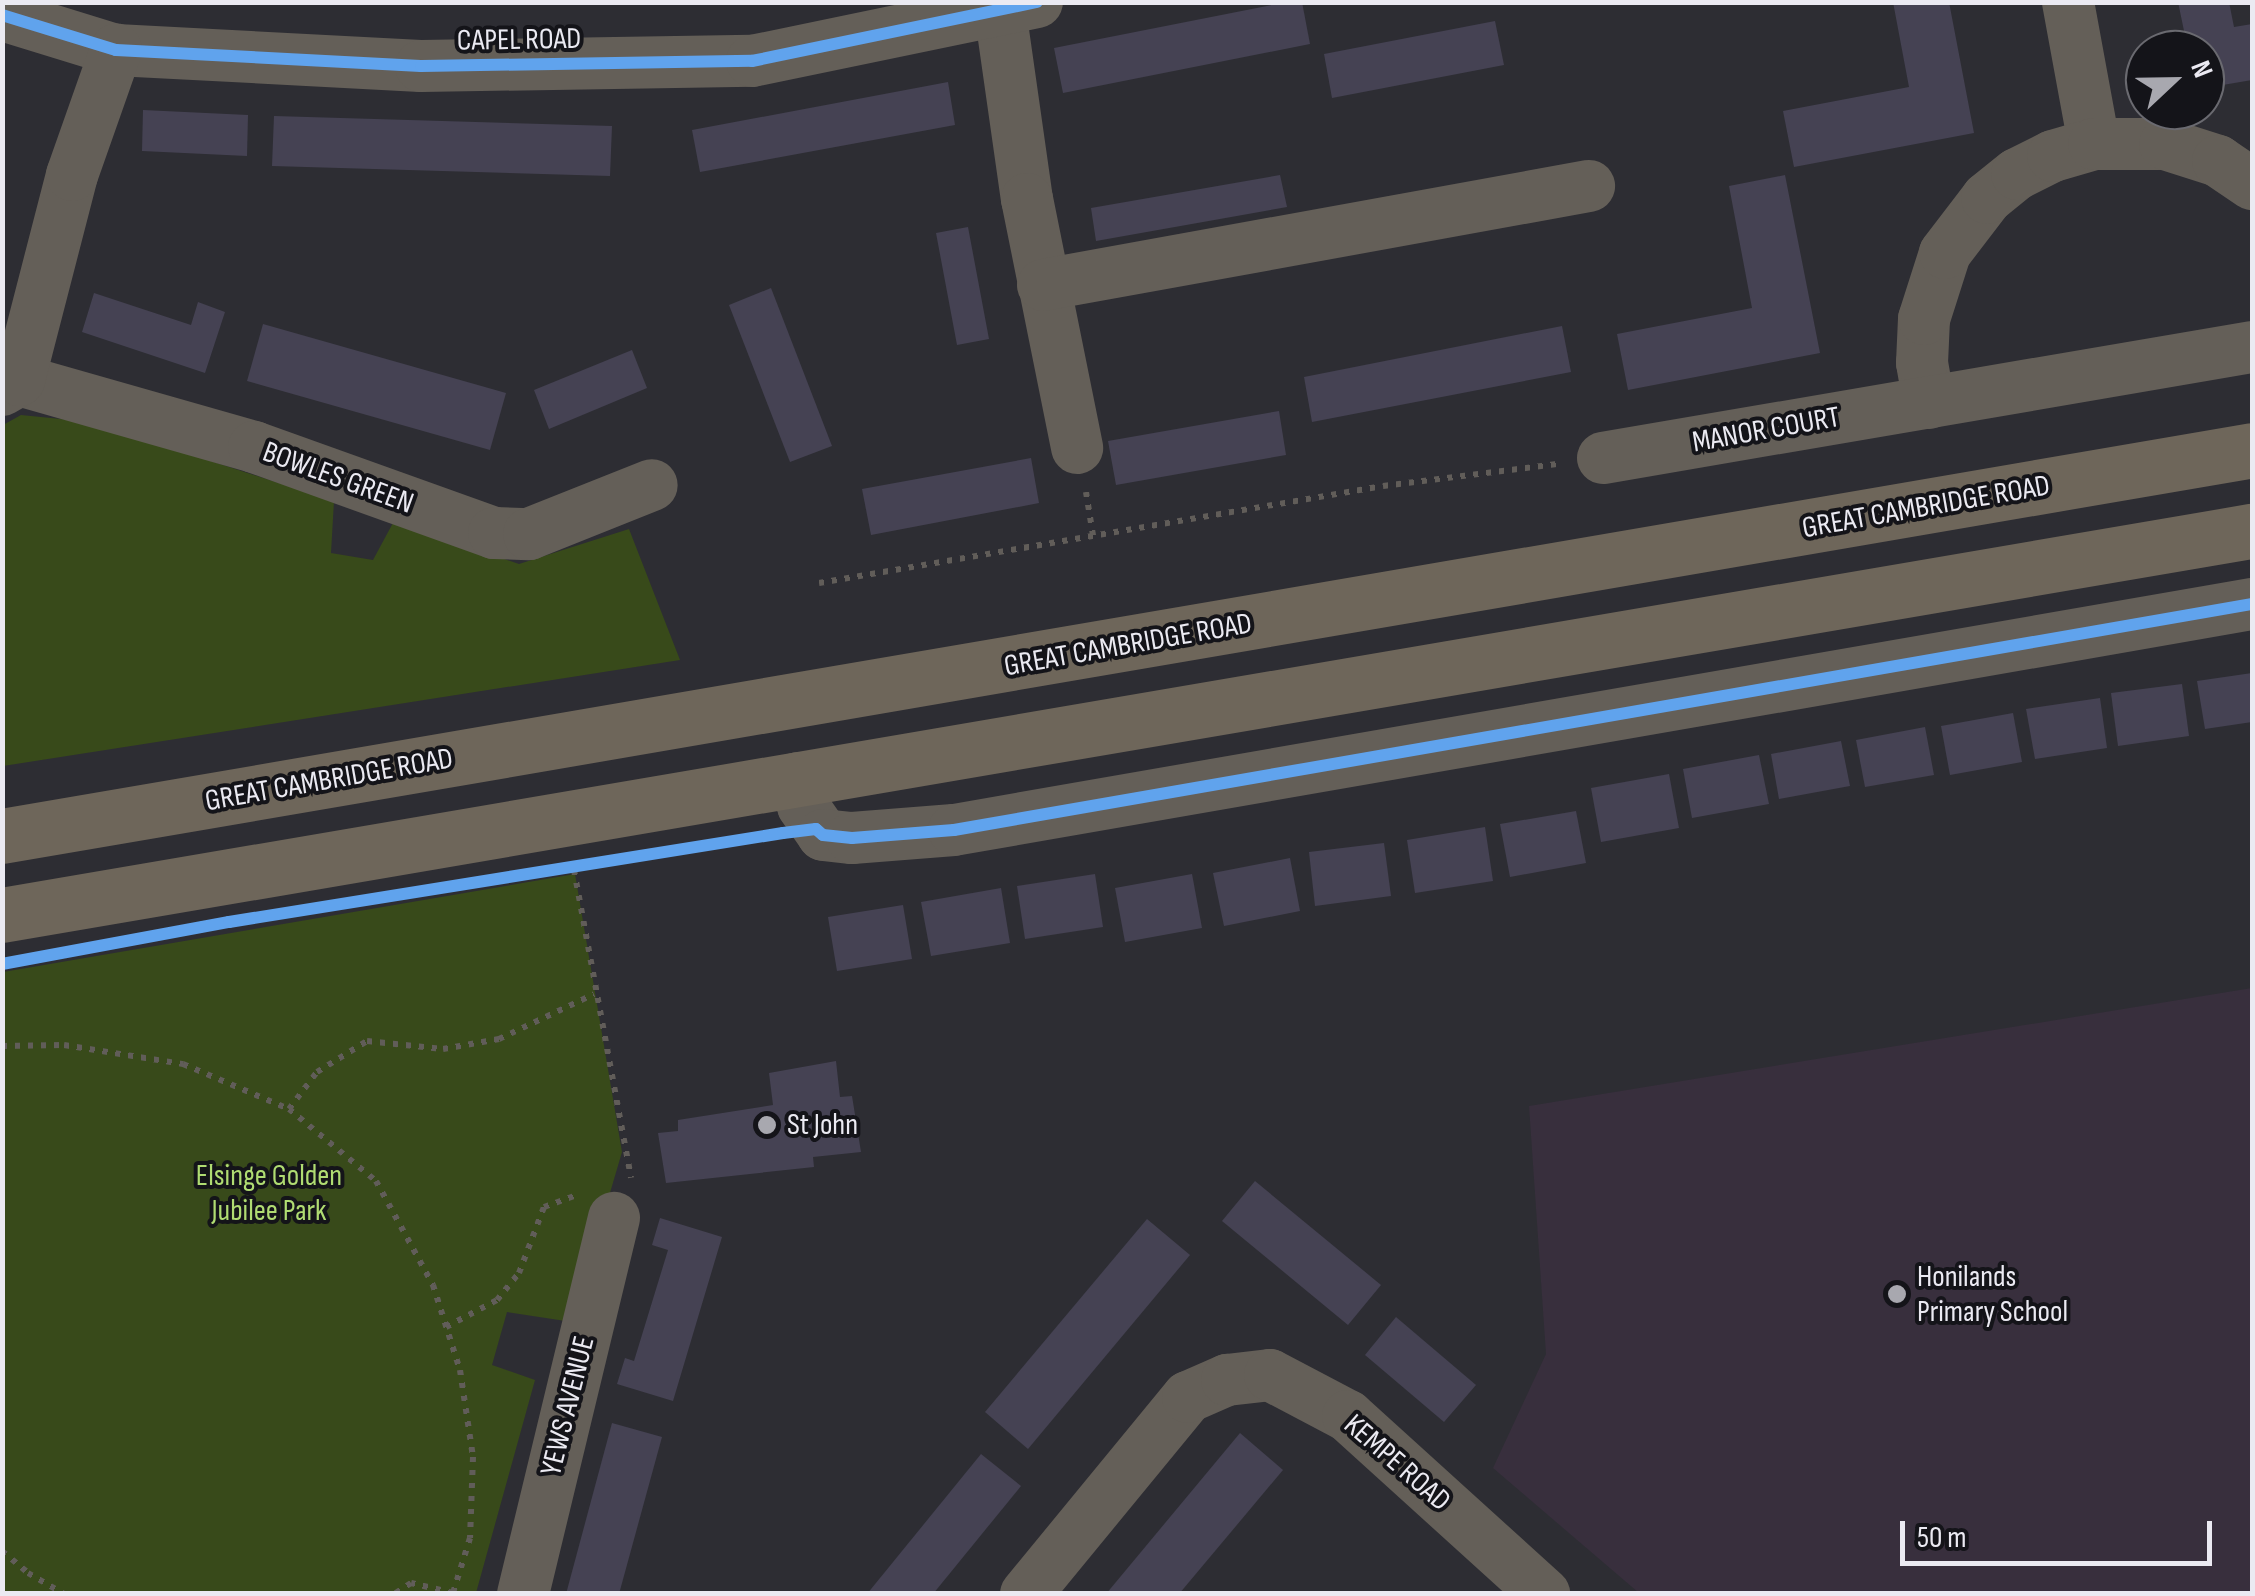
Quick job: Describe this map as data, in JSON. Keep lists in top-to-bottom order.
{
  "streets": {
    "highway": ["GREAT CAMBRIDGE ROAD"],
    "street": [
      "CAPEL ROAD",
      "MANOR COURT",
      "BOWLES GREEN",
      "YEWS AVENUE",
      "KEMPE ROAD"
    ]
  },
  "crossings": [
    ["CAPEL ROAD", "BOWLES GREEN"]
  ],
  "parks": ["Elsinge Golden Jubilee Park"],
  "places": ["St John", "Honilands Primary School"],
  "scale_bar": "50 m",
  "north": "right"
}
